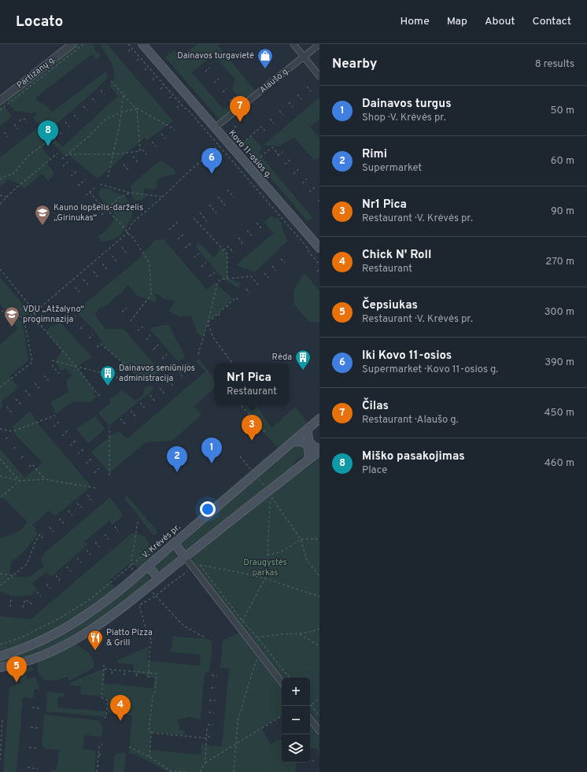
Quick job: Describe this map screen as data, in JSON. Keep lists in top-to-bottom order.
{
  "streets": {
    "main road": ["Kovo 11-osios g.", "V. Krėvės pr."],
    "street": ["Partizanų g.", "Alaušo g."]
  },
  "crossings": [
    ["Alaušo g.", "Kovo 11-osios g."]
  ],
  "parks": ["Draugystės parkas"],
  "places": {
    "shop": ["Dainavos turgavietė"],
    "school or university": ["Kauno lopšelis-darželis „Girinukas“", "VDU „Atžalyno“ progimnazija"],
    "building": ["Rėda", "Dainavos seniūnijos administracija"],
    "restaurant": ["Piatto Pizza & Grill"]
  },
  "page": {
    "header": "Locato",
    "nav": [
      "Home",
      "Map",
      "About",
      "Contact"
    ],
    "heading": ["Nearby", "8 results"],
    "list": [
      {
        "mark": "1",
        "name": "Dainavos turgus",
        "note": "Shop · V. Krėvės pr.",
        "value": "50 m"
      },
      {
        "mark": "2",
        "name": "Rimi",
        "note": "Supermarket",
        "value": "60 m"
      },
      {
        "mark": "3",
        "name": "Nr1 Pica",
        "note": "Restaurant · V. Krėvės pr.",
        "value": "90 m"
      },
      {
        "mark": "4",
        "name": "Chick N' Roll",
        "note": "Restaurant",
        "value": "270 m"
      },
      {
        "mark": "5",
        "name": "Čepsiukas",
        "note": "Restaurant · V. Krėvės pr.",
        "value": "300 m"
      },
      {
        "mark": "6",
        "name": "Iki Kovo 11-osios",
        "note": "Supermarket · Kovo 11-osios g.",
        "value": "390 m"
      },
      {
        "mark": "7",
        "name": "Čilas",
        "note": "Restaurant · Alaušo g.",
        "value": "450 m"
      },
      {
        "mark": "8",
        "name": "Miško pasakojimas",
        "note": "Place",
        "value": "460 m"
      }
    ],
    "pins": [
      "7",
      "8",
      "6",
      "3",
      "1",
      "2",
      "5",
      "4"
    ],
    "popup": ["Nr1 Pica", "Restaurant"],
    "map_buttons": ["+", "−"]
  }
}
